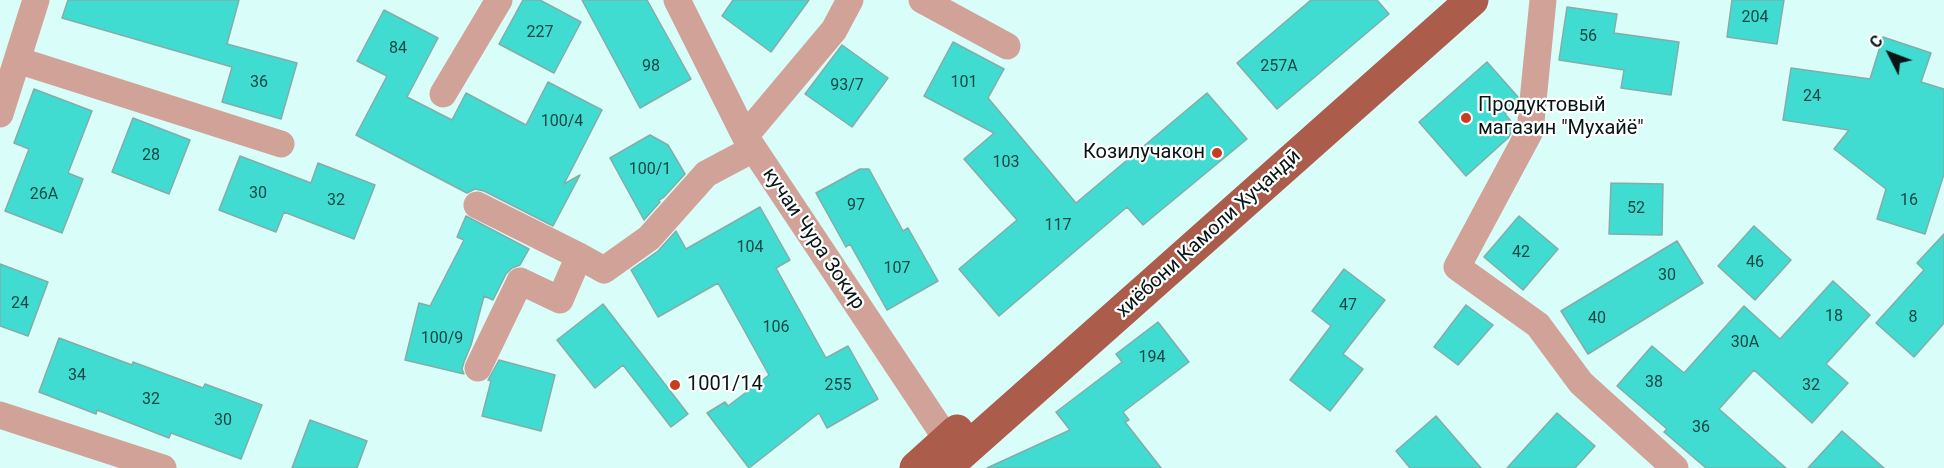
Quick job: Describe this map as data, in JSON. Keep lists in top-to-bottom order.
{
  "streets": {
    "main road": ["хиёбони Камоли Хуҷандӣ"],
    "street": ["кучаи Чура Зокир"]
  },
  "crossings": [
    ["хиёбони Камоли Хуҷандӣ", "кучаи Чура Зокир"]
  ],
  "places": ["Продуктовый магазин \"Мухайё\"", "Козилучакон", "1001/14"],
  "house_numbers": [
    "204",
    "227",
    "56",
    "84",
    "98",
    "257А",
    "36",
    "101",
    "93/7",
    "24",
    "100/4",
    "28",
    "103",
    "100/1",
    "30",
    "26А",
    "32",
    "16",
    "97",
    "52",
    "117",
    "104",
    "42",
    "46",
    "107",
    "30",
    "24",
    "47",
    "18",
    "8",
    "40",
    "106",
    "100/9",
    "30А",
    "194",
    "34",
    "38",
    "255",
    "32",
    "32",
    "30",
    "36"
  ],
  "north": "top left"
}
